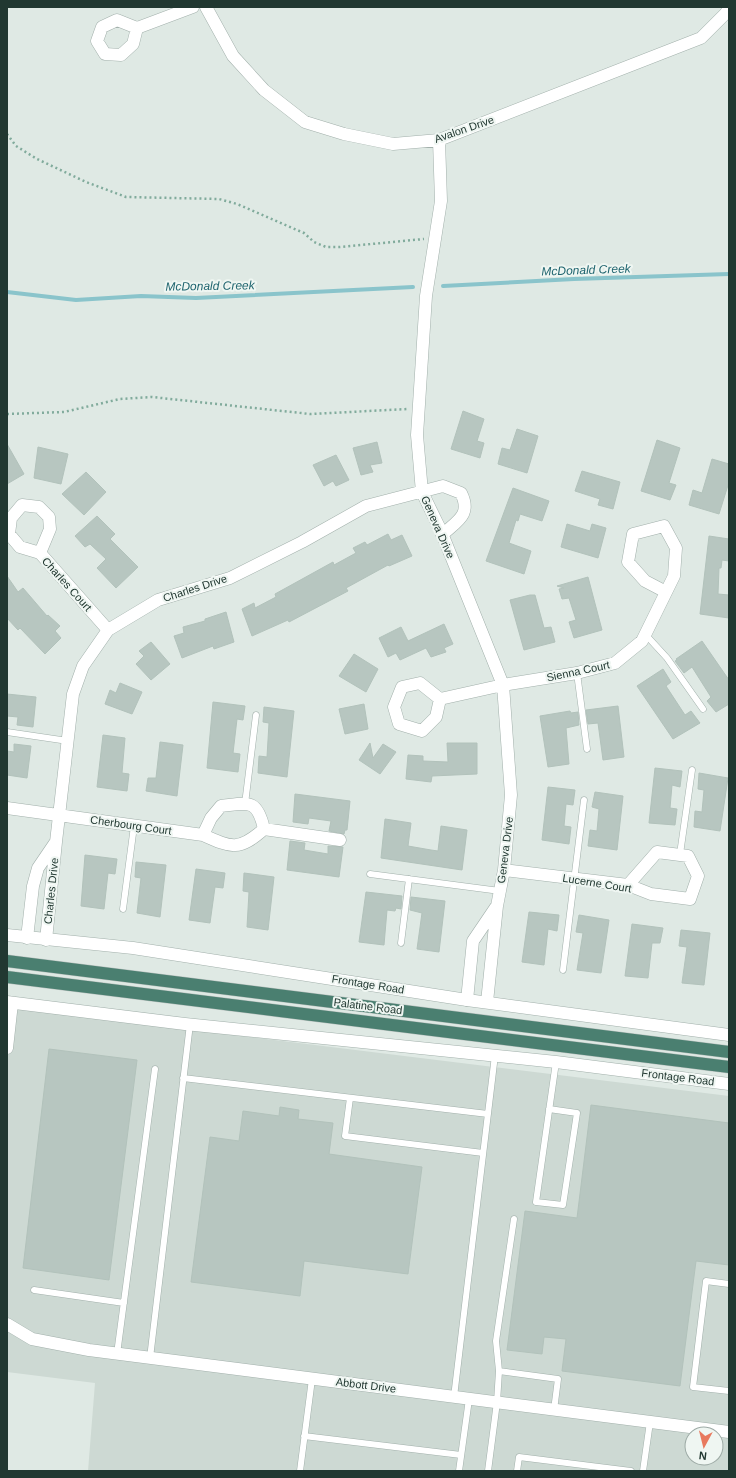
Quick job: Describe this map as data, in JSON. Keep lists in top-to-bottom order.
{
  "streets": {
    "highway": ["Palatine Road"],
    "street": [
      "Avalon Drive",
      "Geneva Drive",
      "Charles Court",
      "Charles Drive",
      "Sienna Court",
      "Cherbourg Court",
      "Lucerne Court",
      "Frontage Road",
      "Abbott Drive"
    ]
  },
  "crossings": [
    ["Avalon Drive", "Geneva Drive"],
    ["Geneva Drive", "Charles Drive"],
    ["Geneva Drive", "Sienna Court"],
    ["Geneva Drive", "Lucerne Court"],
    ["Geneva Drive", "Frontage Road"],
    ["Charles Court", "Charles Drive"],
    ["Charles Drive", "Cherbourg Court"],
    ["Charles Drive", "Frontage Road"]
  ],
  "water": ["McDonald Creek"],
  "north": "bottom"
}
